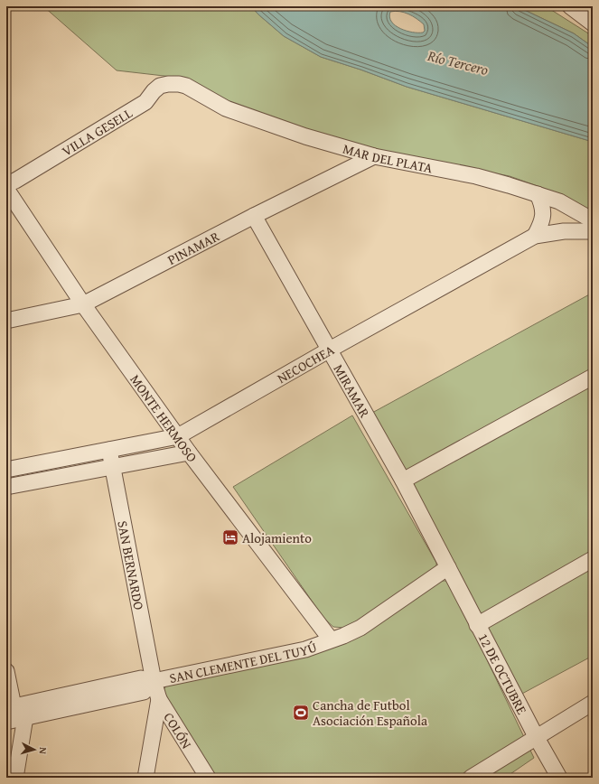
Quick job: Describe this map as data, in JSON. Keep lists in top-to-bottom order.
{
  "streets": {
    "street": [
      "VILLA GESELL",
      "MAR DEL PLATA",
      "PINAMAR",
      "NECOCHEA",
      "MIRAMAR",
      "MONTE HERMOSO",
      "SAN BERNARDO",
      "SAN CLEMENTE DEL TUYÚ",
      "12 DE OCTUBRE",
      "COLÓN"
    ]
  },
  "crossings": [
    ["VILLA GESELL", "MAR DEL PLATA"],
    ["MAR DEL PLATA", "PINAMAR"],
    ["PINAMAR", "MIRAMAR"],
    ["PINAMAR", "MONTE HERMOSO"],
    ["NECOCHEA", "MIRAMAR"],
    ["NECOCHEA", "MONTE HERMOSO"],
    ["NECOCHEA", "SAN BERNARDO"],
    ["MIRAMAR", "SAN CLEMENTE DEL TUYÚ"],
    ["MIRAMAR", "12 DE OCTUBRE"],
    ["MONTE HERMOSO", "SAN CLEMENTE DEL TUYÚ"],
    ["SAN BERNARDO", "SAN CLEMENTE DEL TUYÚ"],
    ["SAN BERNARDO", "COLÓN"],
    ["SAN CLEMENTE DEL TUYÚ", "12 DE OCTUBRE"],
    ["SAN CLEMENTE DEL TUYÚ", "COLÓN"]
  ],
  "water": ["Río Tercero"],
  "places": {
    "hotel": ["Alojamiento"],
    "sports": ["Cancha de Futbol Asociación Española"]
  },
  "north": "right"
}
